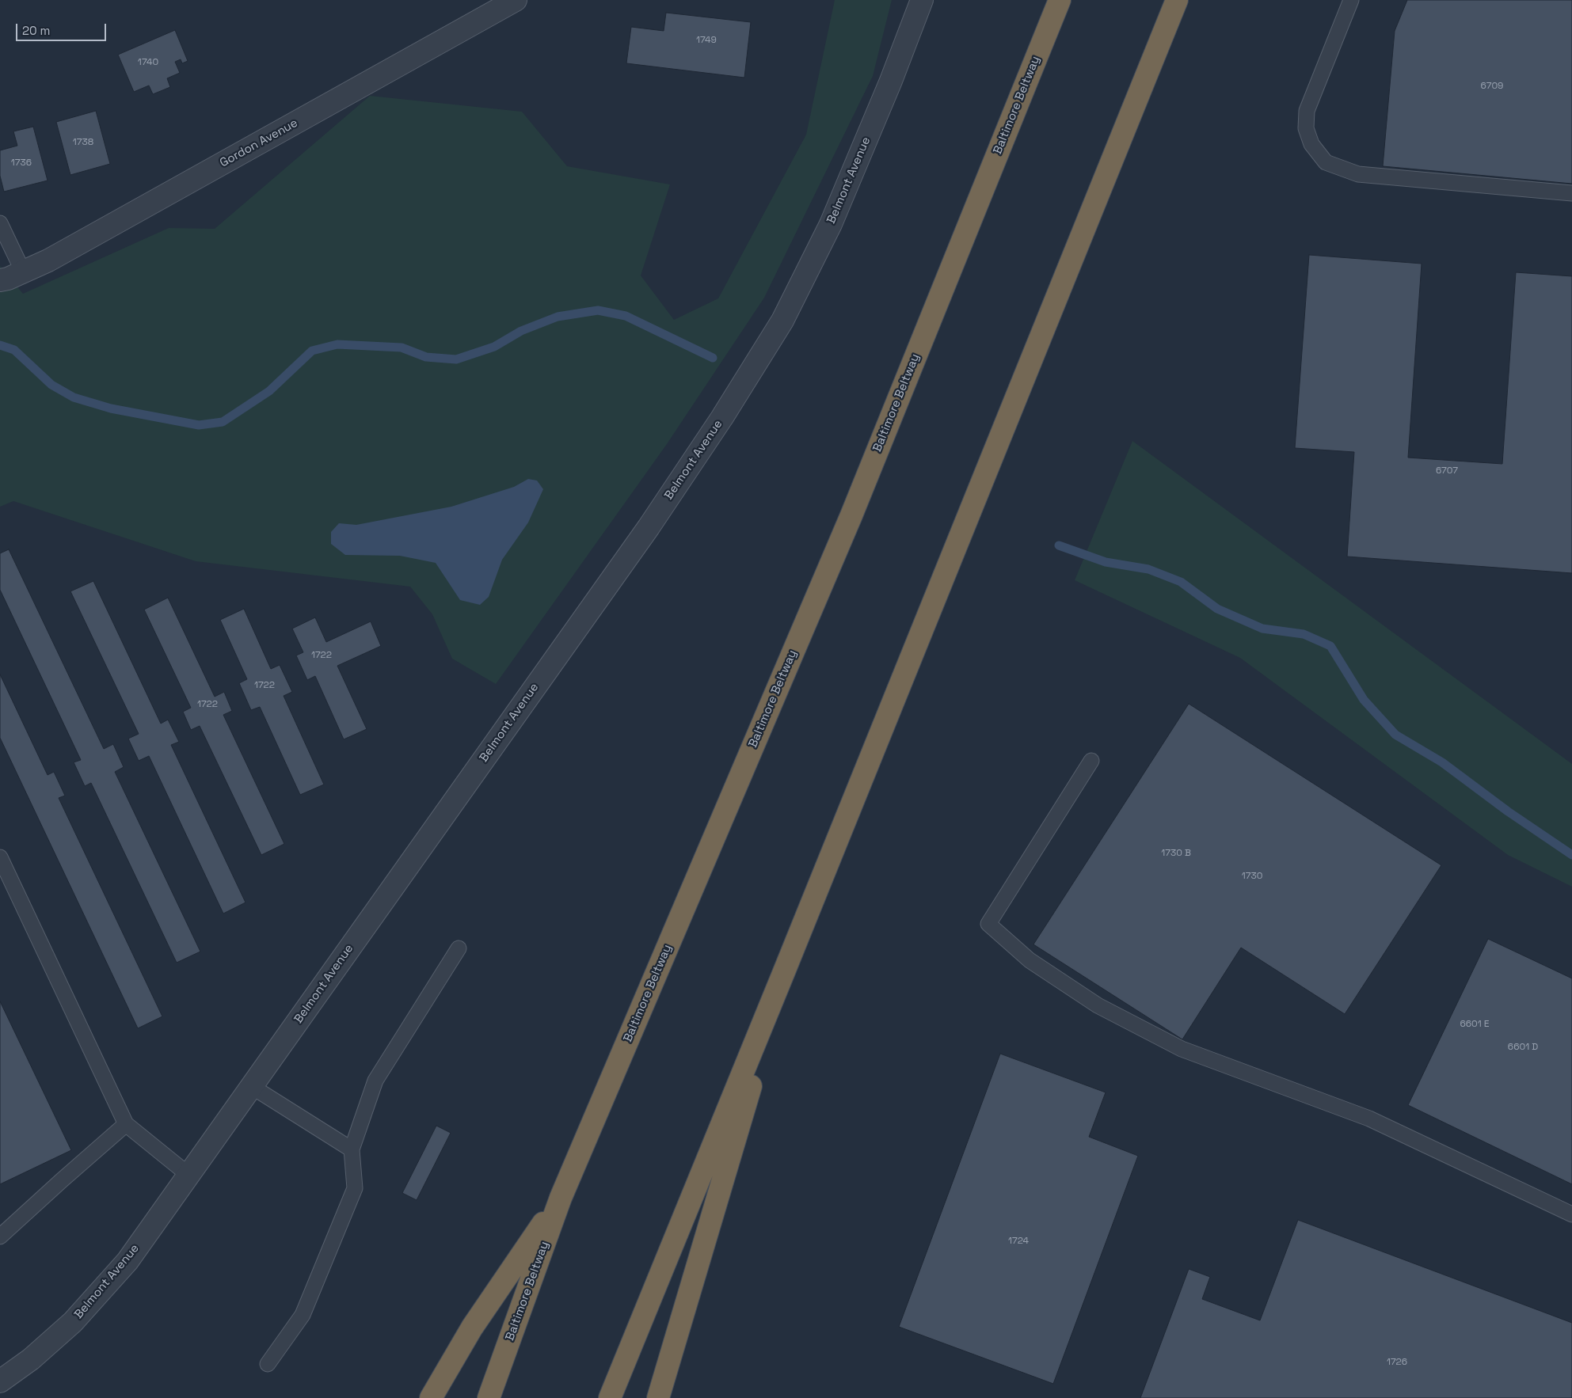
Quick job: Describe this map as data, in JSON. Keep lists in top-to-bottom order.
{
  "streets": {
    "highway": ["Baltimore Beltway"],
    "street": ["Gordon Avenue", "Belmont Avenue"]
  },
  "house_numbers": [
    "1749",
    "1740",
    "6709",
    "1738",
    "1736",
    "6707",
    "1722",
    "1722",
    "1722",
    "1730 B",
    "1730",
    "6601 E",
    "6601 D",
    "1724",
    "1726"
  ],
  "scale_bar": "20 m"
}
